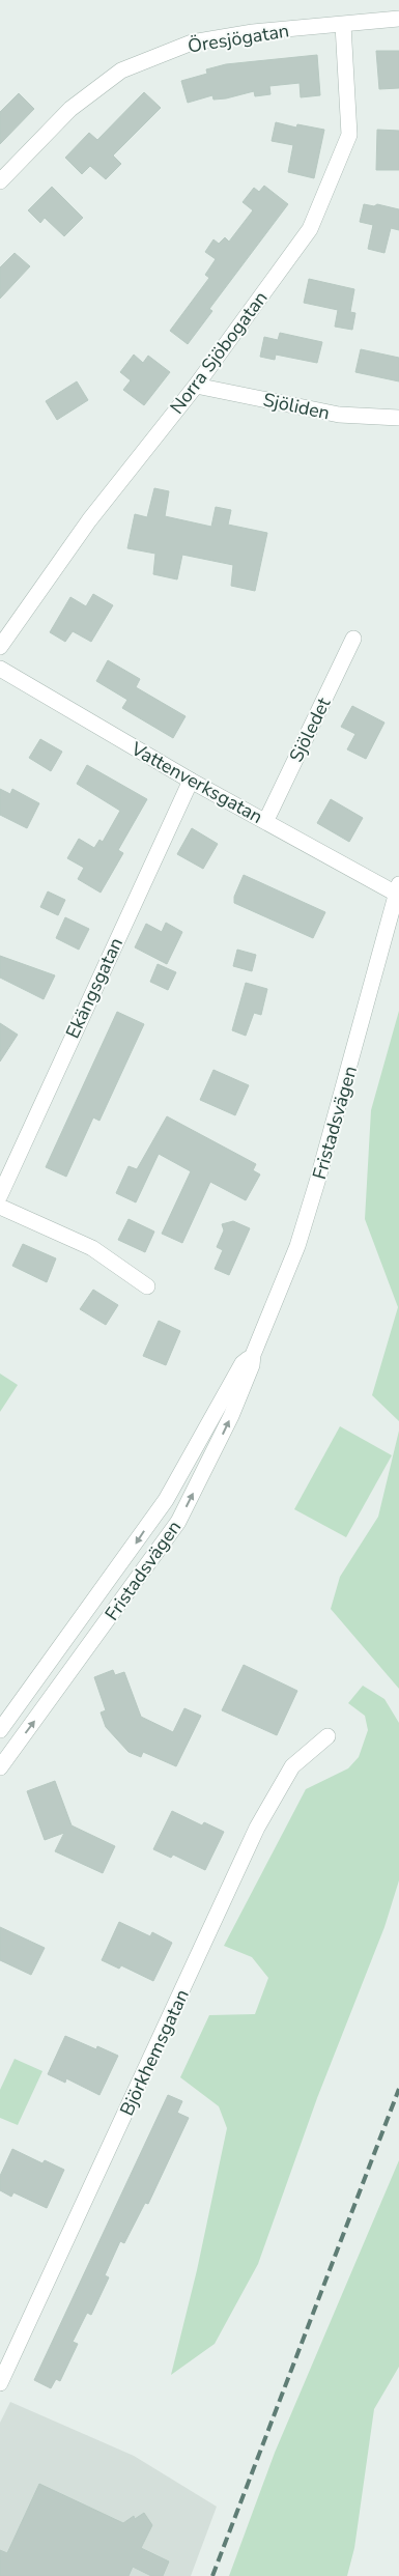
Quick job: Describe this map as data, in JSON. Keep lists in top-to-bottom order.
{
  "streets": {
    "street": [
      "Öresjögatan",
      "Norra Sjöbogatan",
      "Sjöliden",
      "Sjöledet",
      "Vattenverksgatan",
      "Ekängsgatan",
      "Fristadsvägen",
      "Björkhemsgatan"
    ]
  },
  "crossings": [
    ["Öresjögatan", "Norra Sjöbogatan"],
    ["Norra Sjöbogatan", "Sjöliden"],
    ["Sjöledet", "Vattenverksgatan"],
    ["Vattenverksgatan", "Ekängsgatan"],
    ["Vattenverksgatan", "Fristadsvägen"]
  ]
}
